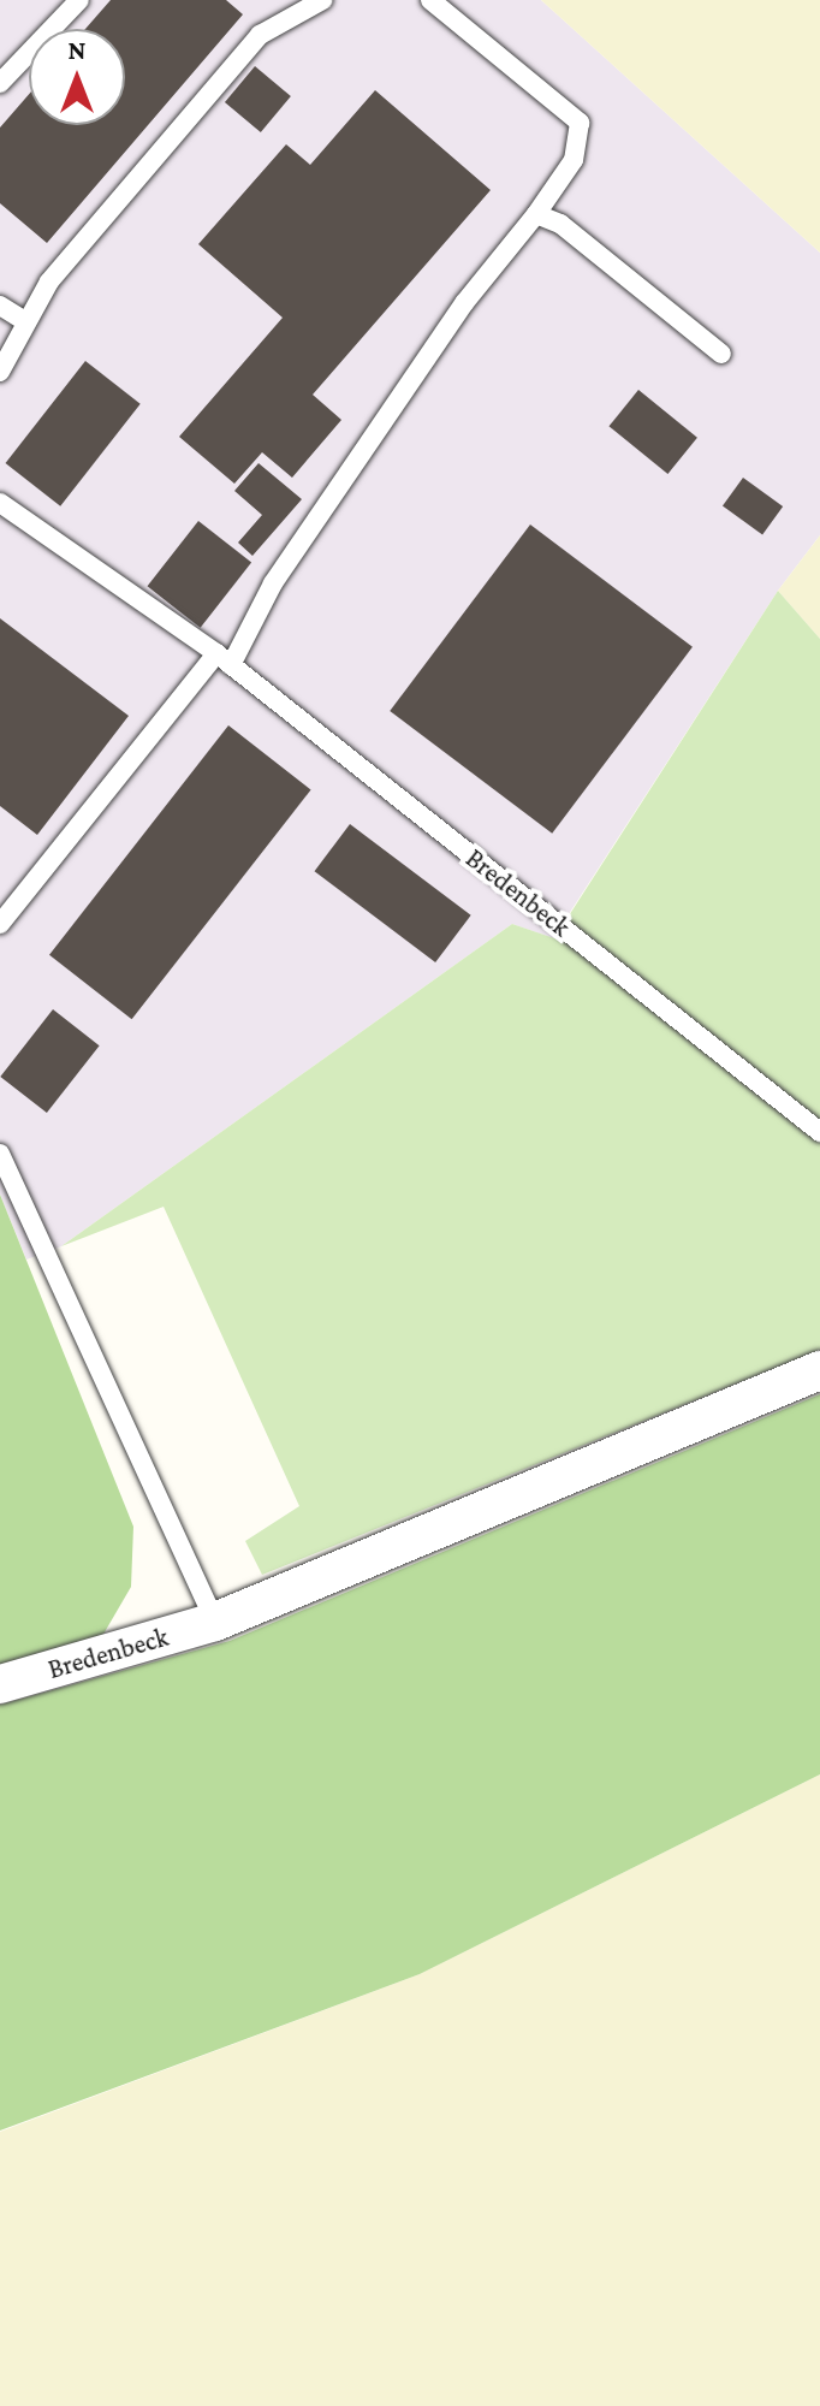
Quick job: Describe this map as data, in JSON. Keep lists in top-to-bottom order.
{
  "streets": {
    "street": ["Bredenbeck"]
  },
  "north": "top"
}
